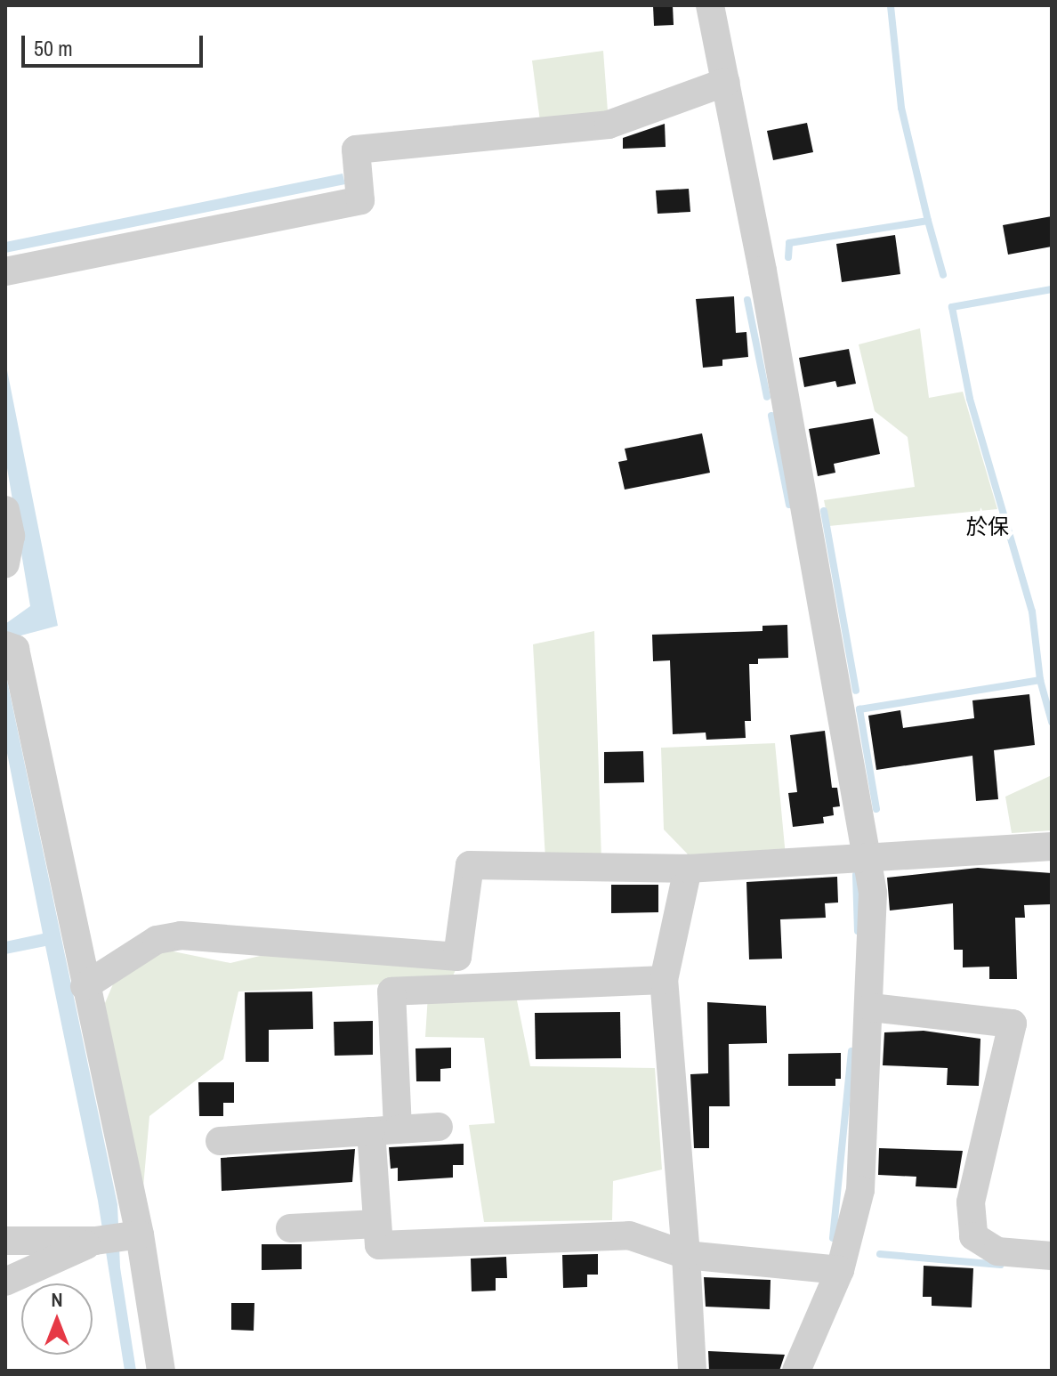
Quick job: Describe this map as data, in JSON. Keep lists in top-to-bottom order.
{
  "districts": ["於保"],
  "scale_bar": "50 m",
  "north": "top"
}
